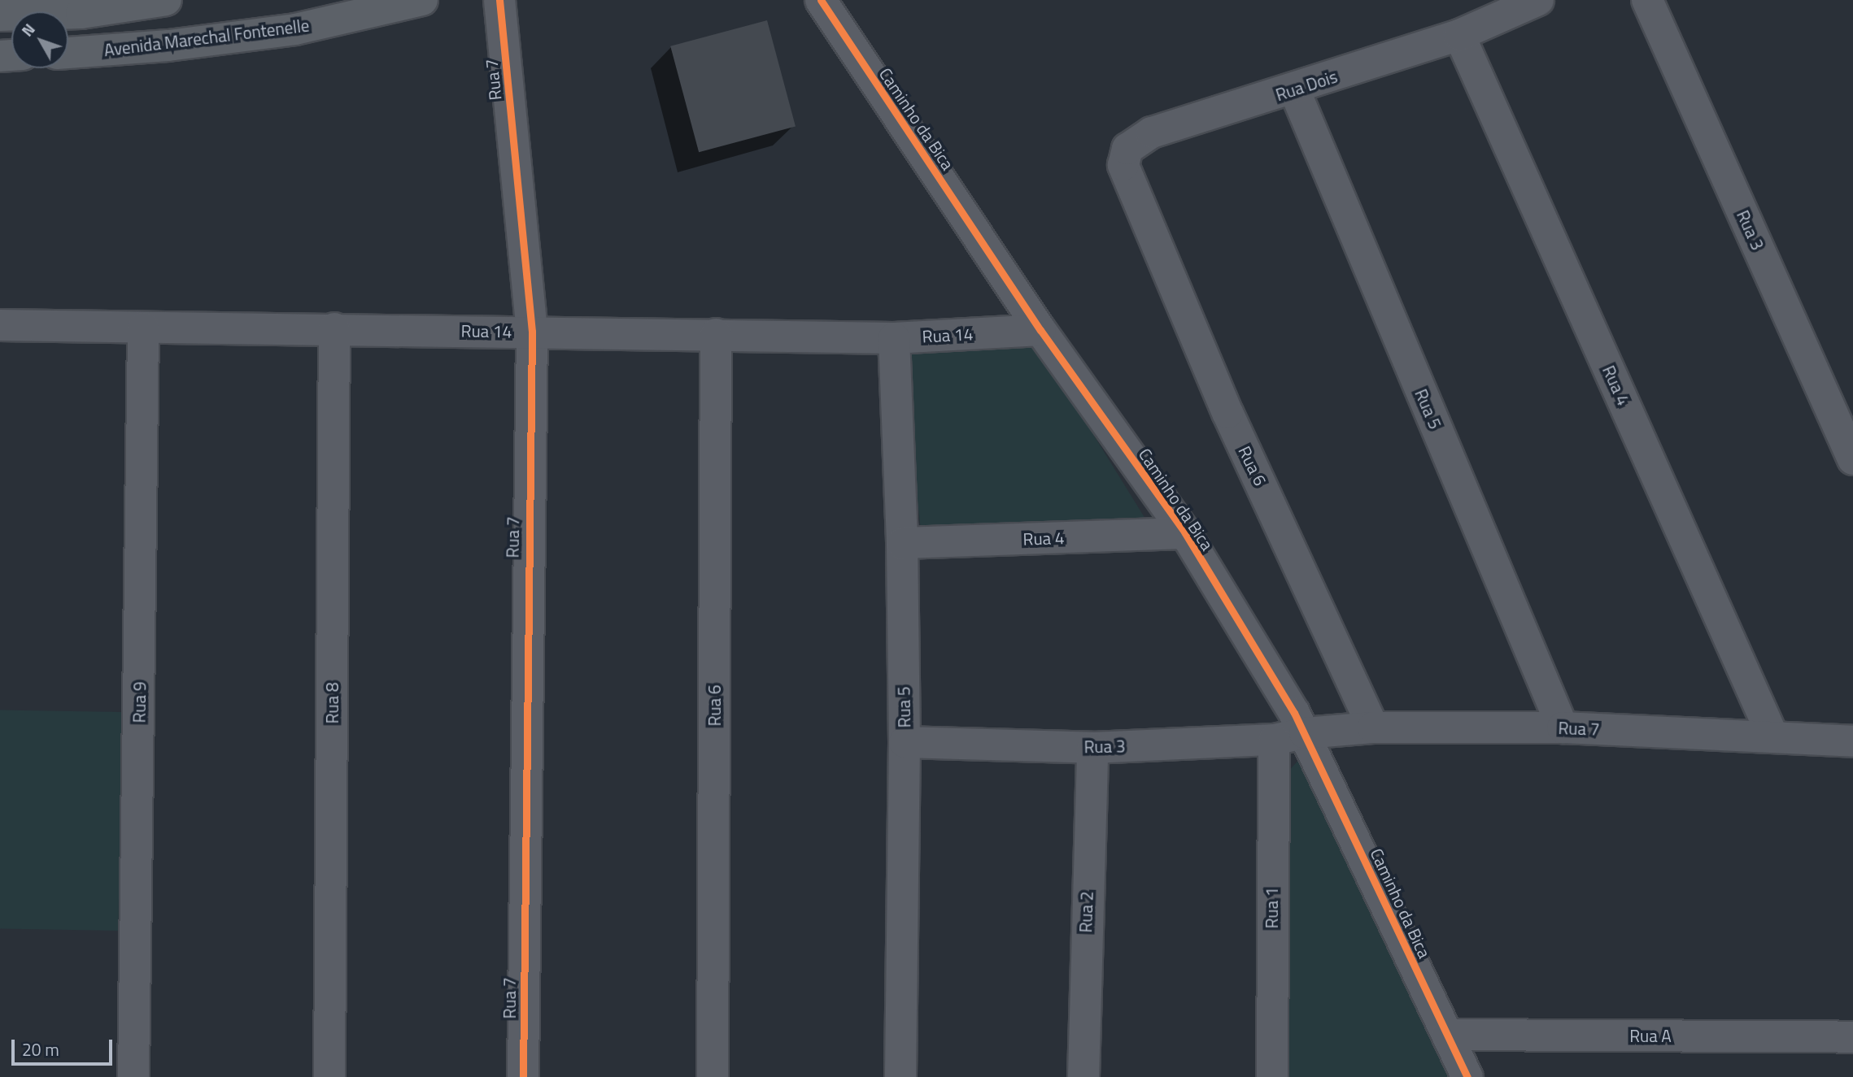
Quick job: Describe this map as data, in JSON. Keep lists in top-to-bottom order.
{
  "streets": {
    "main road": ["Avenida Marechal Fontenelle"],
    "street": [
      "Rua 7",
      "Rua Dois",
      "Caminho da Bica",
      "Rua 3",
      "Rua 14",
      "Rua 4",
      "Rua 5",
      "Rua 6",
      "Rua 9",
      "Rua 8",
      "Rua 1",
      "Rua 2",
      "Rua A"
    ]
  },
  "crossings": [
    ["Rua 7", "Caminho da Bica"],
    ["Rua 7", "Rua 3"],
    ["Rua 7", "Rua 14"],
    ["Rua 7", "Rua 4"],
    ["Rua 7", "Rua 5"],
    ["Rua 7", "Rua 6"],
    ["Rua Dois", "Rua 4"],
    ["Rua Dois", "Rua 5"],
    ["Rua Dois", "Rua 6"],
    ["Caminho da Bica", "Rua 3"],
    ["Caminho da Bica", "Rua 14"],
    ["Caminho da Bica", "Rua 4"],
    ["Caminho da Bica", "Rua A"],
    ["Rua 3", "Rua 5"],
    ["Rua 3", "Rua 1"],
    ["Rua 3", "Rua 2"],
    ["Rua 14", "Rua 5"],
    ["Rua 14", "Rua 6"],
    ["Rua 14", "Rua 9"],
    ["Rua 14", "Rua 8"],
    ["Rua 4", "Rua 5"]
  ],
  "scale_bar": "20 m",
  "north": "top left"
}
